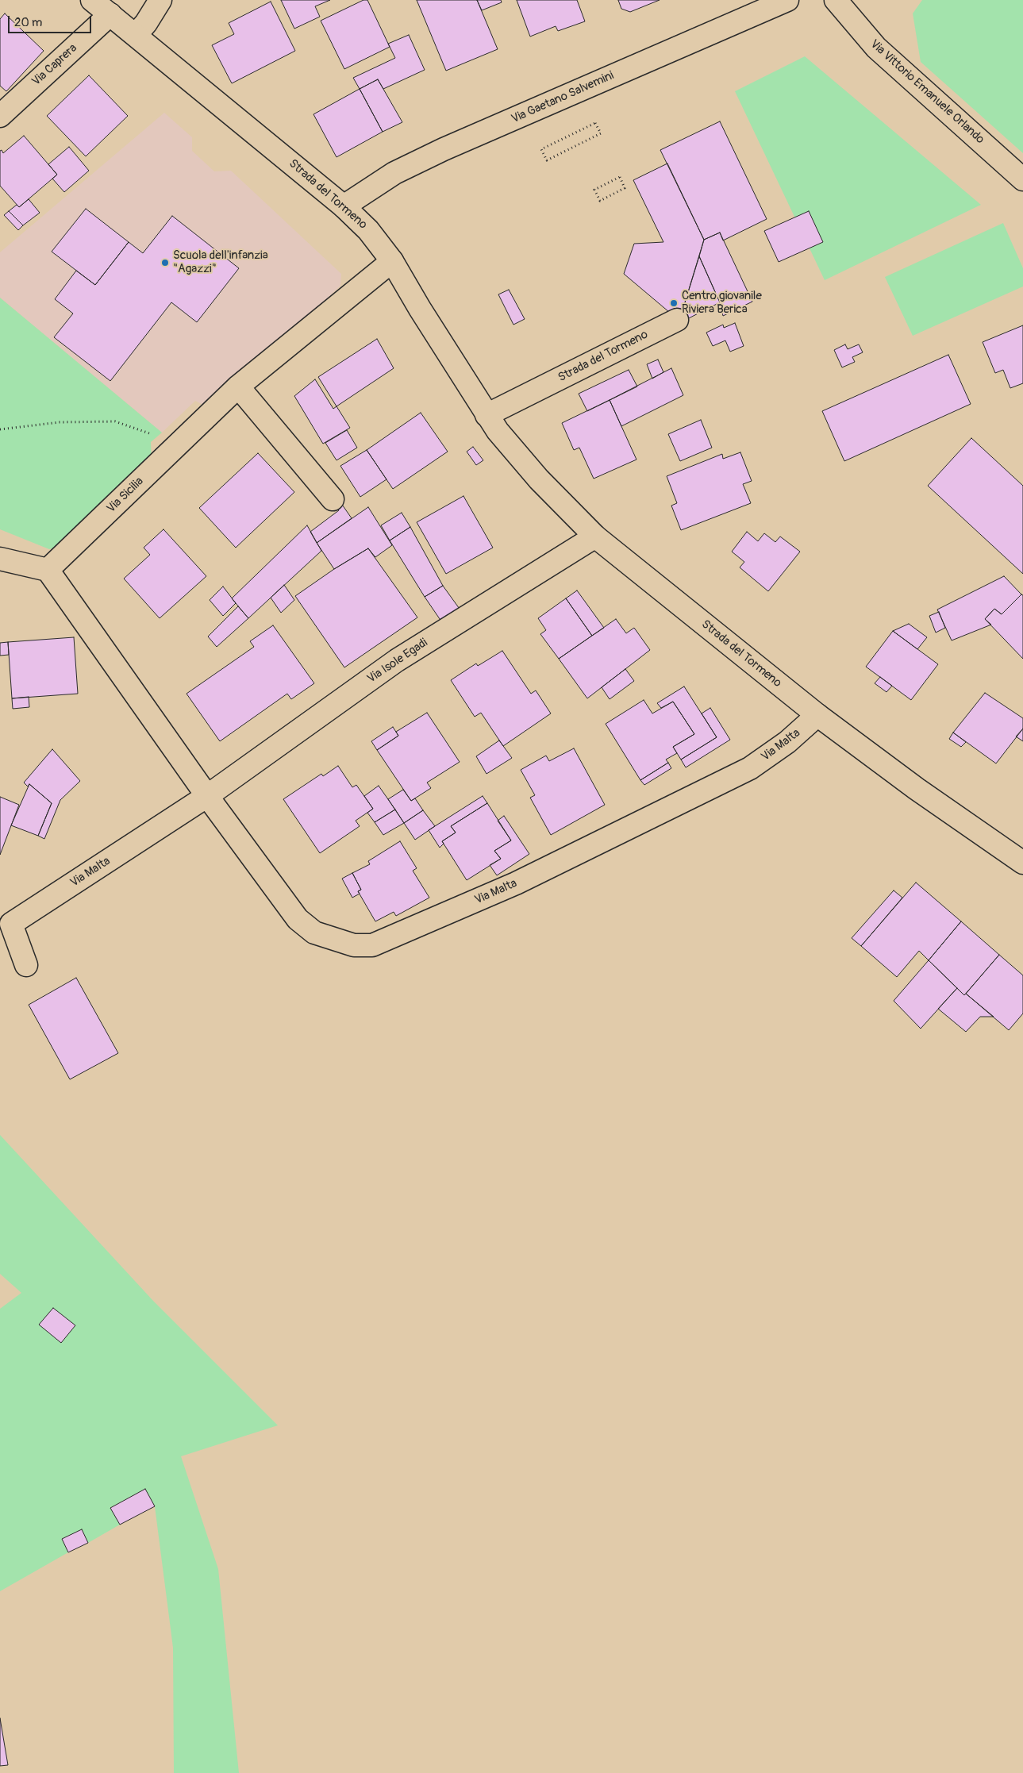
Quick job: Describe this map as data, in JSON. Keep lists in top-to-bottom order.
{
  "streets": {
    "street": [
      "Via Caprera",
      "Via Vittorio Emanuele Orlando",
      "Via Gaetano Salvemini",
      "Strada del Tormeno",
      "Via Sicilia",
      "Via Isole Egadi",
      "Via Malta"
    ]
  },
  "crossings": [
    ["Via Caprera", "Strada del Tormeno"],
    ["Via Gaetano Salvemini", "Strada del Tormeno"],
    ["Strada del Tormeno", "Via Sicilia"],
    ["Strada del Tormeno", "Via Isole Egadi"],
    ["Strada del Tormeno", "Via Malta"],
    ["Via Sicilia", "Via Malta"],
    ["Via Isole Egadi", "Via Malta"]
  ],
  "places": ["Scuola dell'infanzia \"Agazzi\"", "Centro giovanile Riviera Berica"],
  "scale_bar": "20 m"
}
